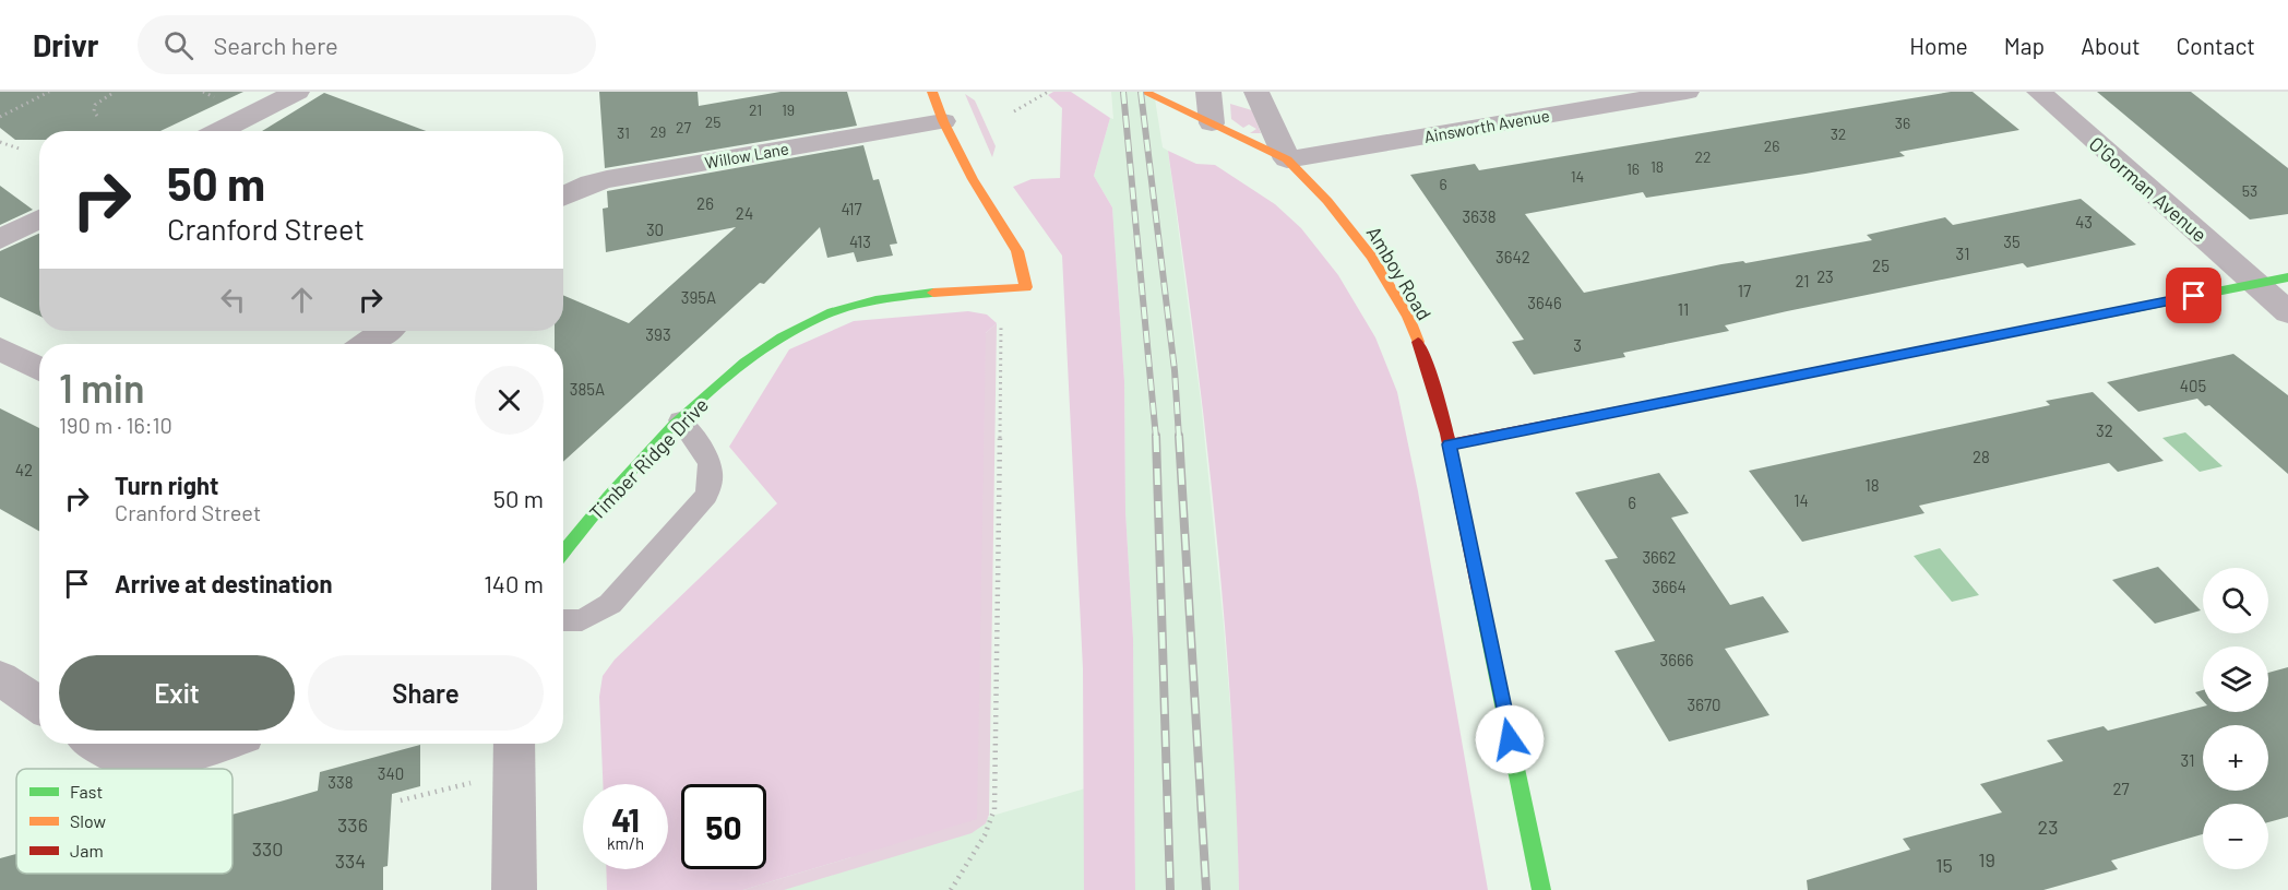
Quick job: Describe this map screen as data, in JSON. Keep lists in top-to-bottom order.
{
  "streets": {
    "street": [
      "Ainsworth Avenue",
      "Willow Lane",
      "O'Gorman Avenue",
      "Amboy Road",
      "Timber Ridge Drive"
    ]
  },
  "crossings": [
    ["Ainsworth Avenue", "Amboy Road"],
    ["Willow Lane", "Timber Ridge Drive"]
  ],
  "house_numbers": [
    "21",
    "19",
    "25",
    "36",
    "27",
    "29",
    "31",
    "32",
    "26",
    "22",
    "18",
    "16",
    "14",
    "6",
    "53",
    "26",
    "417",
    "24",
    "3638",
    "43",
    "30",
    "413",
    "35",
    "31",
    "3642",
    "25",
    "23",
    "21",
    "17",
    "395A",
    "3646",
    "11",
    "393",
    "3",
    "405",
    "385A",
    "32",
    "28",
    "42",
    "18",
    "14",
    "6",
    "3662",
    "3664",
    "3666",
    "3670",
    "31",
    "340",
    "338",
    "27",
    "336",
    "23",
    "330",
    "19",
    "334",
    "15"
  ],
  "legend": ["Fast", "Slow", "Jam"],
  "page": {
    "header": "Drivr",
    "search": "Search here",
    "nav": [
      "Home",
      "Map",
      "About",
      "Contact"
    ],
    "turn": ["50 m", "Cranford Street"],
    "heading": ["1 min", "190 m · 16:10"],
    "list": [
      {
        "name": "Turn right",
        "note": "Cranford Street",
        "value": "50 m"
      },
      {
        "name": "Arrive at destination",
        "value": "140 m"
      }
    ],
    "map_buttons": ["+", "−"],
    "buttons": ["Exit", "Share"],
    "speed": "41 km/h",
    "limit": "50"
  }
}
